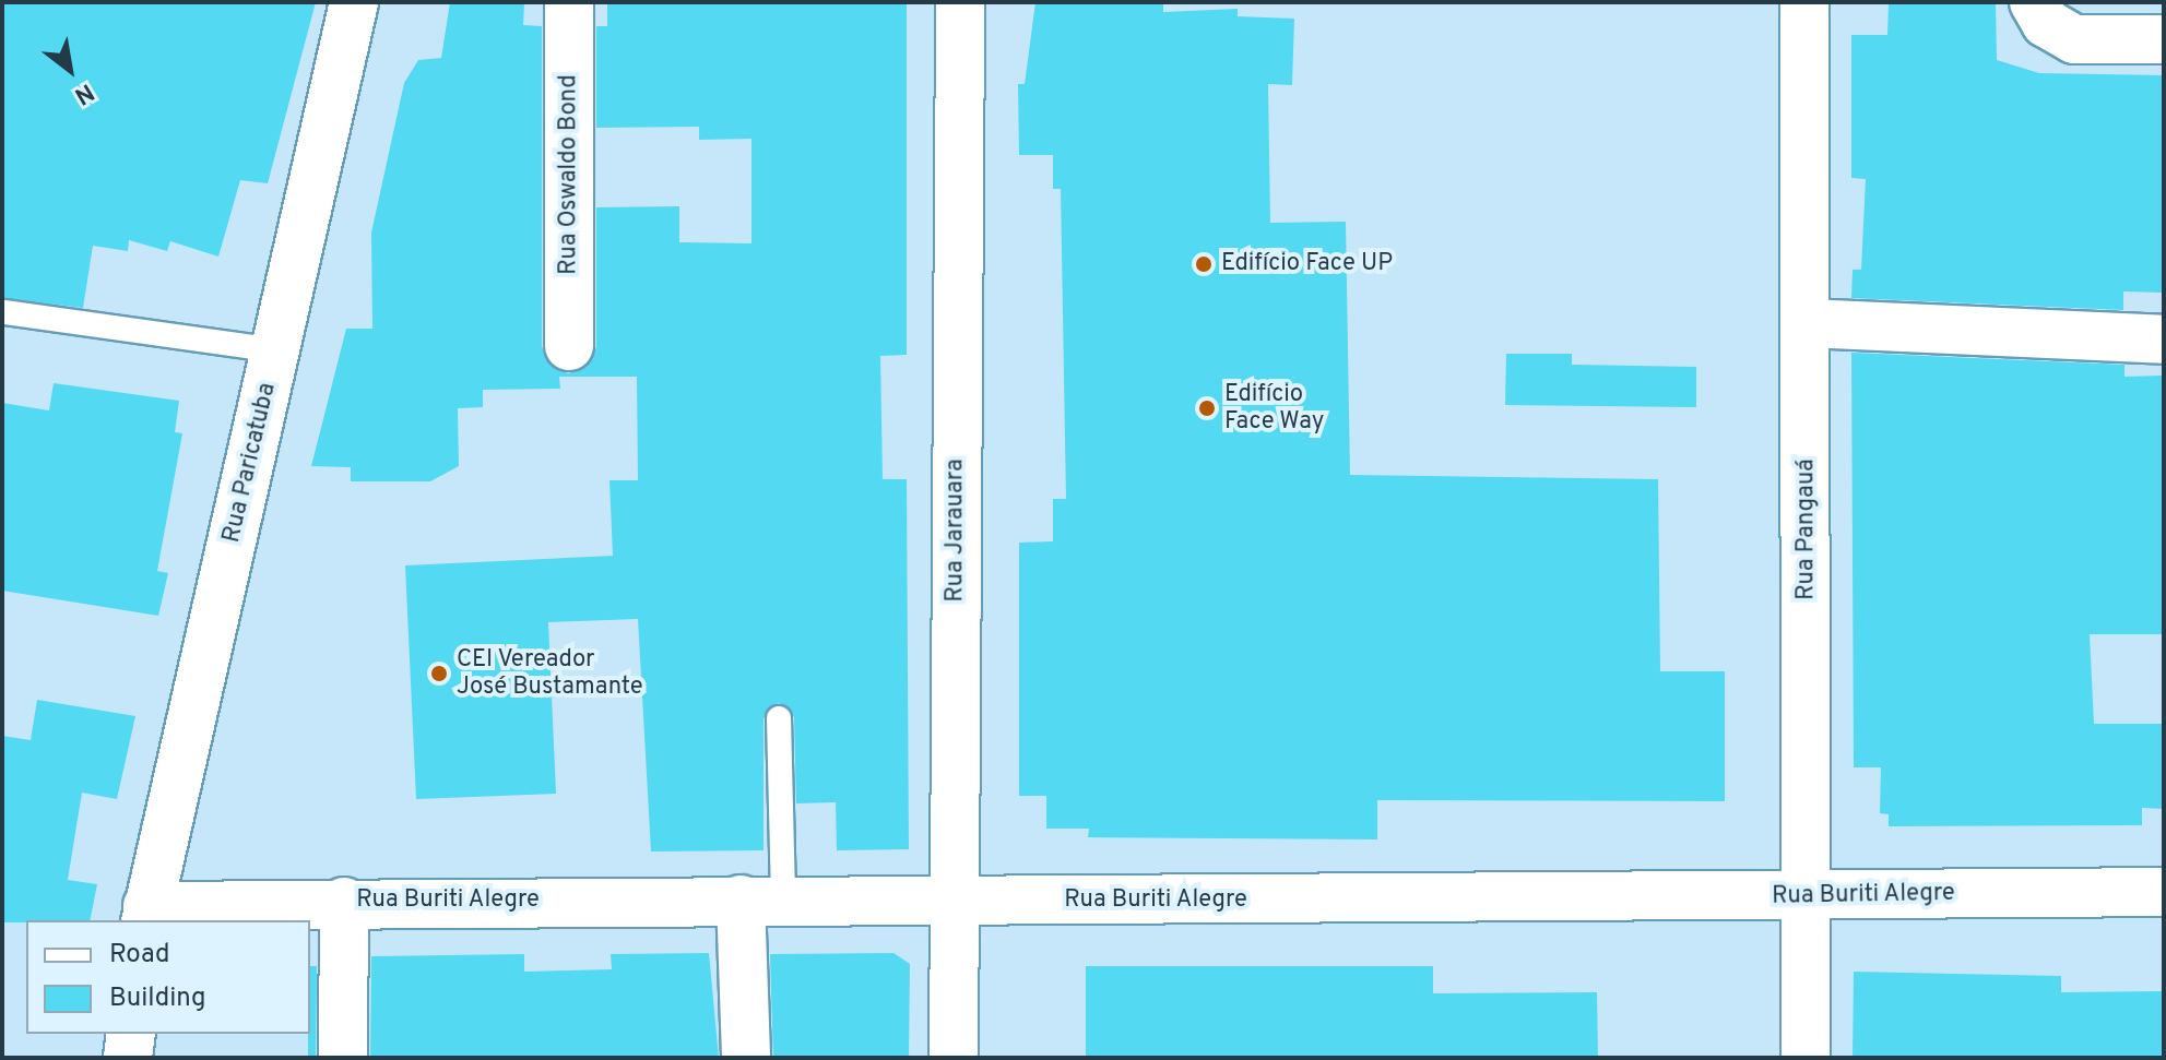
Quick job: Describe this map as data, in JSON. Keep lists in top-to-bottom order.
{
  "streets": {
    "street": [
      "Rua Oswaldo Bond",
      "Rua Paricatuba",
      "Rua Pangauá",
      "Rua Jarauara",
      "Rua Buriti Alegre"
    ]
  },
  "crossings": [
    ["Rua Paricatuba", "Rua Buriti Alegre"],
    ["Rua Pangauá", "Rua Buriti Alegre"],
    ["Rua Jarauara", "Rua Buriti Alegre"]
  ],
  "places": ["Edifício Face UP", "Edifício Face Way", "CEI Vereador José Bustamante"],
  "legend": ["Road", "Building"],
  "north": "bottom right"
}
